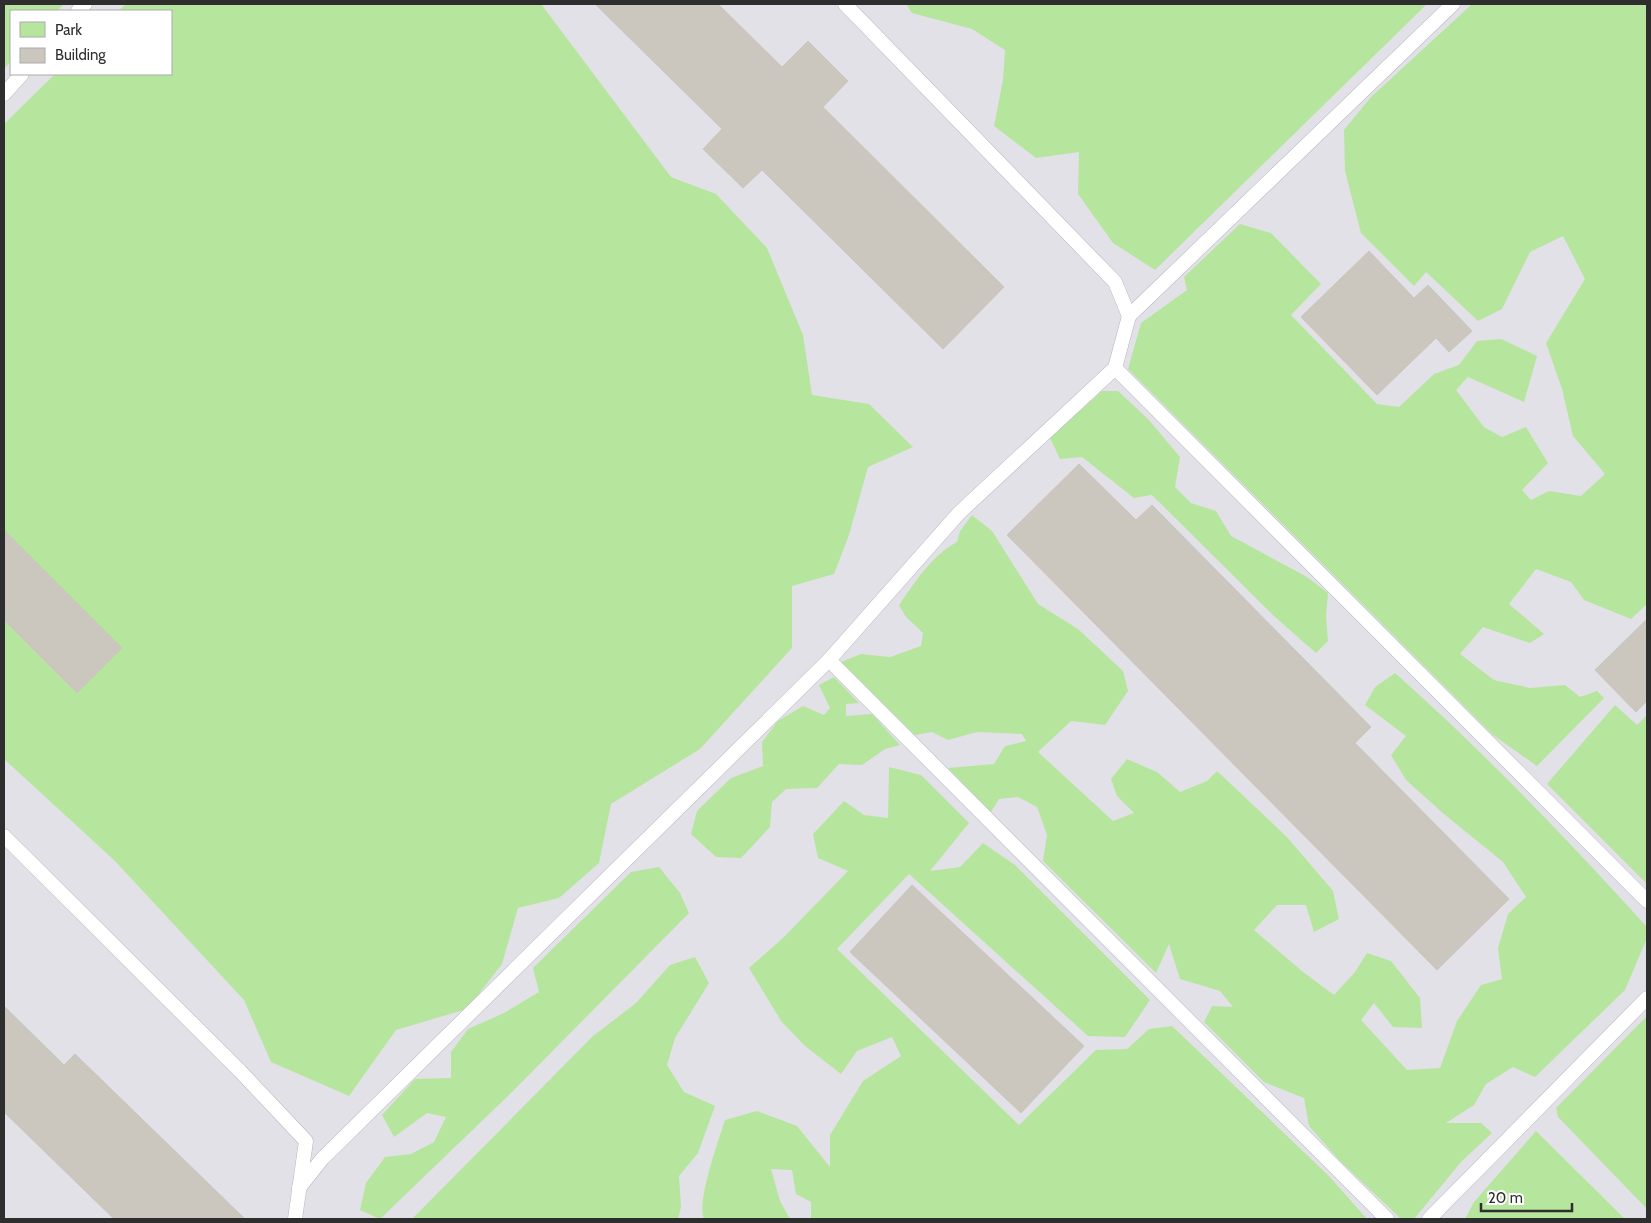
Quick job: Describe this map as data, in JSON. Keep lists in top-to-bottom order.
{
  "legend": ["Park", "Building"],
  "scale_bar": "20 m"
}
